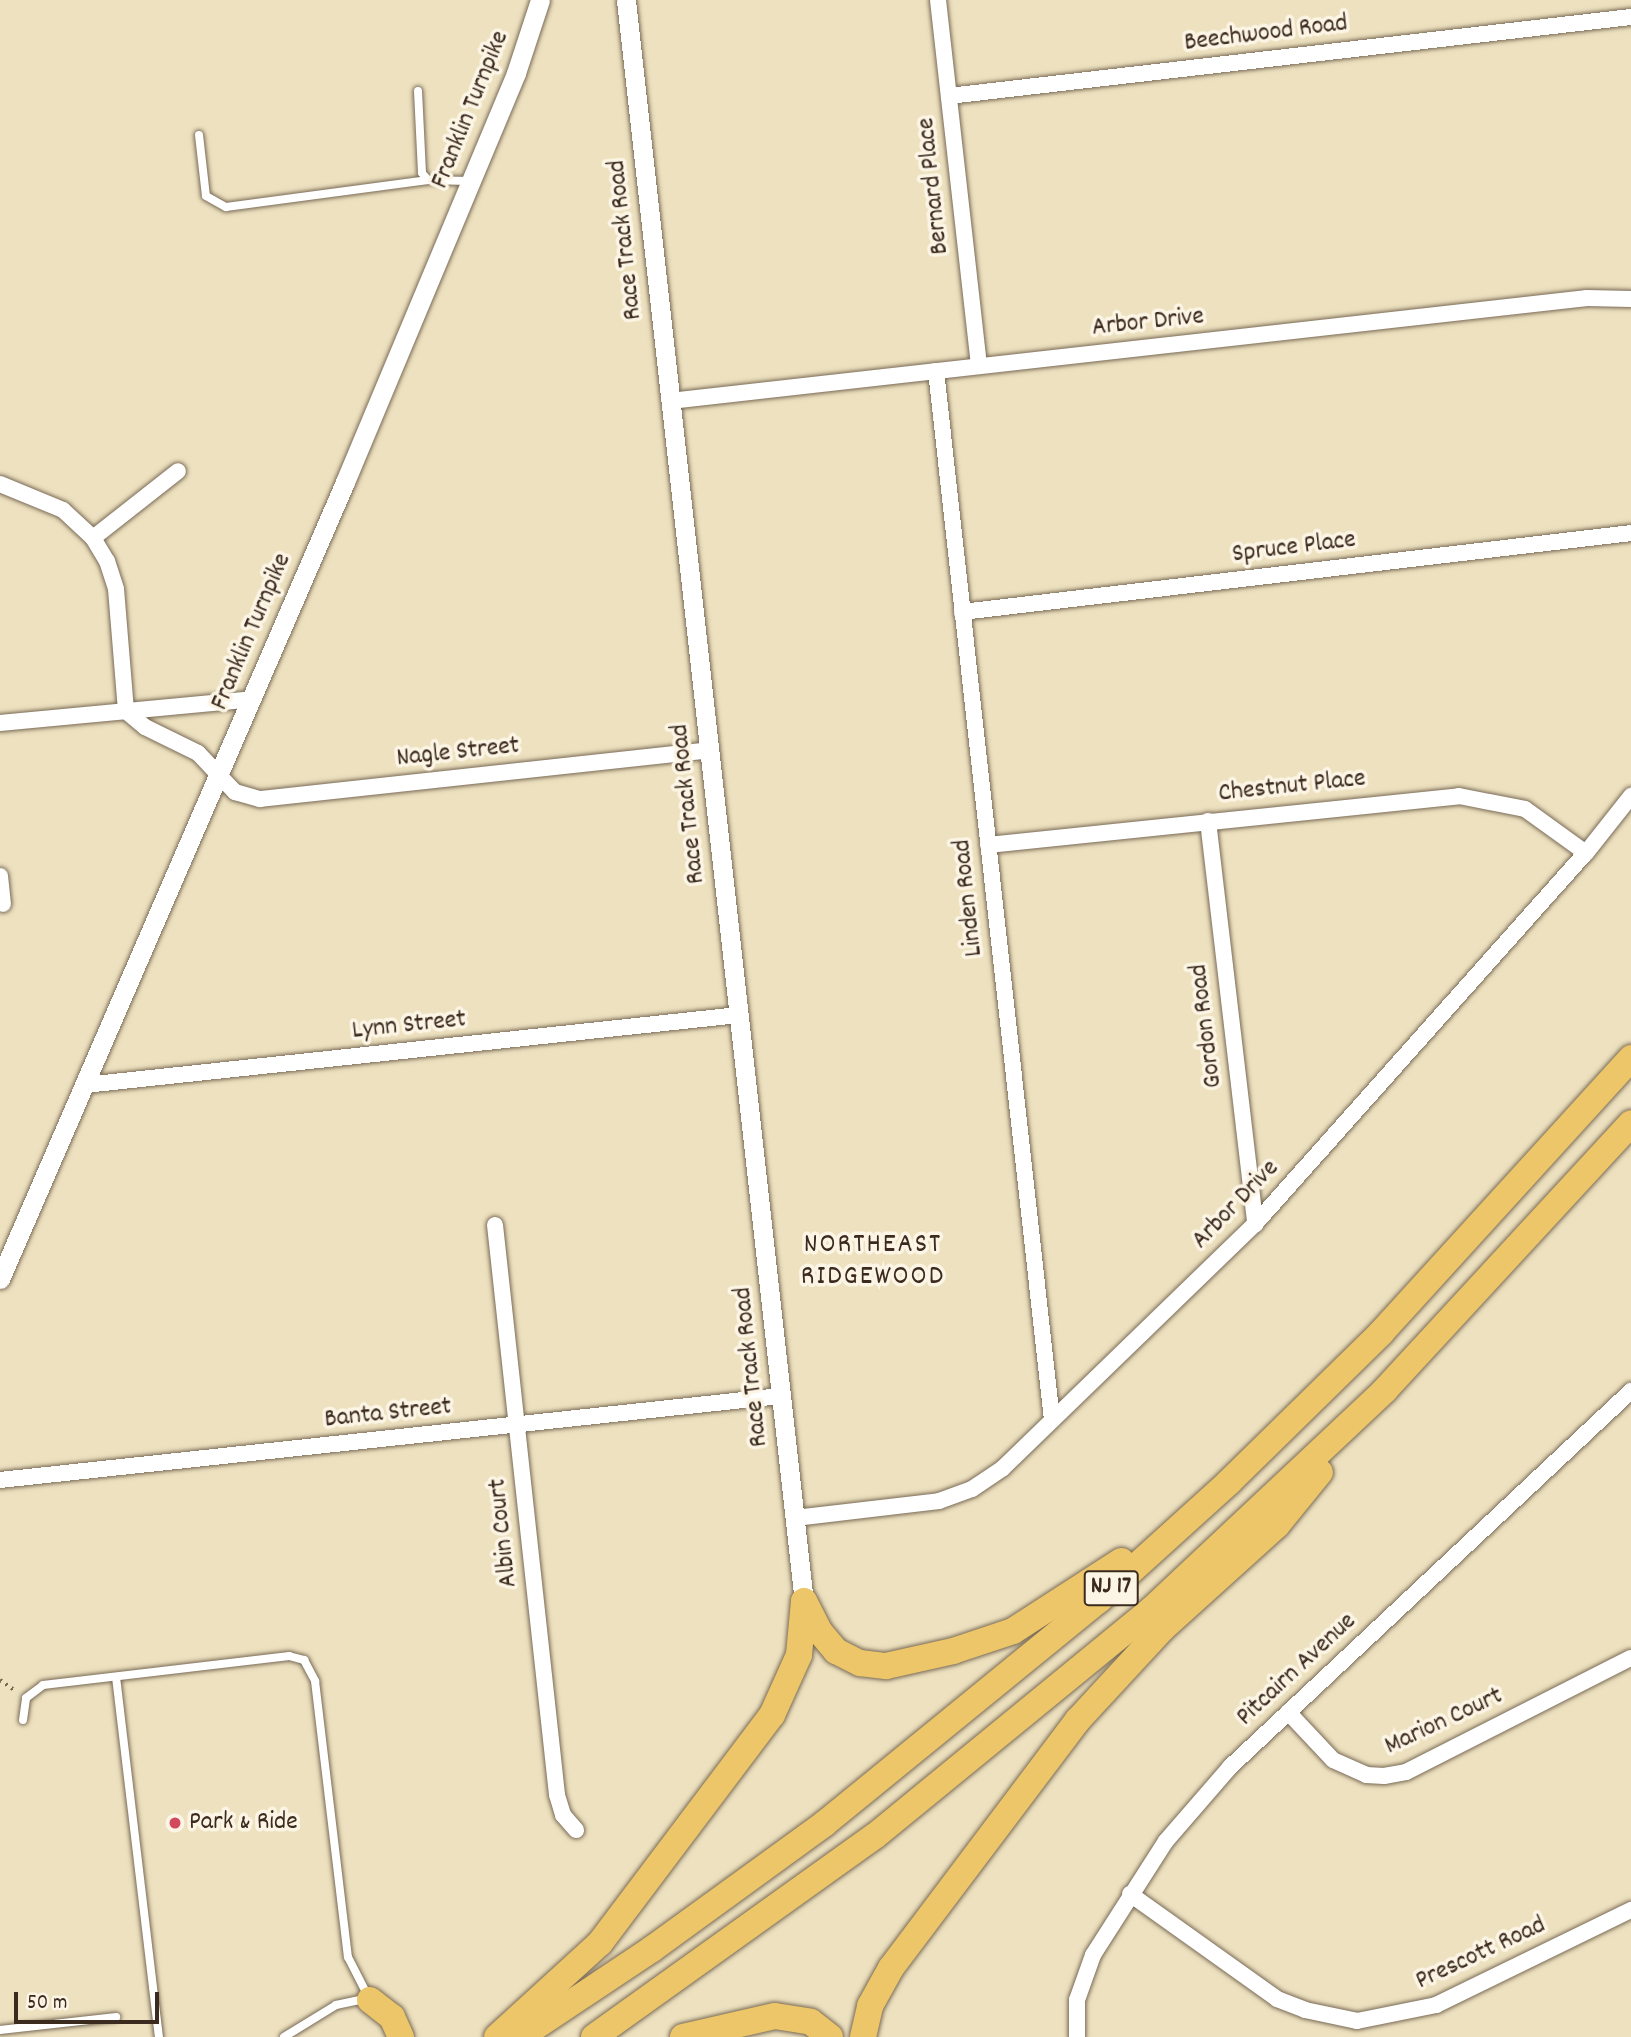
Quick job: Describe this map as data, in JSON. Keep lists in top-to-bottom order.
{
  "streets": {
    "highway": ["NJ 17"],
    "street": [
      "Beechwood Road",
      "Franklin Turnpike",
      "Bernard Place",
      "Race Track Road",
      "Arbor Drive",
      "Spruce Place",
      "Nagle Street",
      "Chestnut Place",
      "Linden Road",
      "Lynn Street",
      "Gordon Road",
      "Banta Street",
      "Albin Court",
      "Pitcairn Avenue",
      "Marion Court",
      "Prescott Road"
    ]
  },
  "crossings": [
    ["Beechwood Road", "Bernard Place"],
    ["Franklin Turnpike", "Nagle Street"],
    ["Franklin Turnpike", "Lynn Street"],
    ["Bernard Place", "Arbor Drive"],
    ["Race Track Road", "Arbor Drive"],
    ["Race Track Road", "Nagle Street"],
    ["Race Track Road", "Lynn Street"],
    ["Race Track Road", "Banta Street"],
    ["Arbor Drive", "Chestnut Place"],
    ["Arbor Drive", "Linden Road"],
    ["Arbor Drive", "Gordon Road"],
    ["Spruce Place", "Linden Road"],
    ["Chestnut Place", "Linden Road"],
    ["Chestnut Place", "Gordon Road"],
    ["Banta Street", "Albin Court"],
    ["Pitcairn Avenue", "Marion Court"],
    ["Pitcairn Avenue", "Prescott Road"]
  ],
  "districts": ["NORTHEAST RIDGEWOOD"],
  "places": ["Park & Ride"],
  "scale_bar": "50 m"
}
